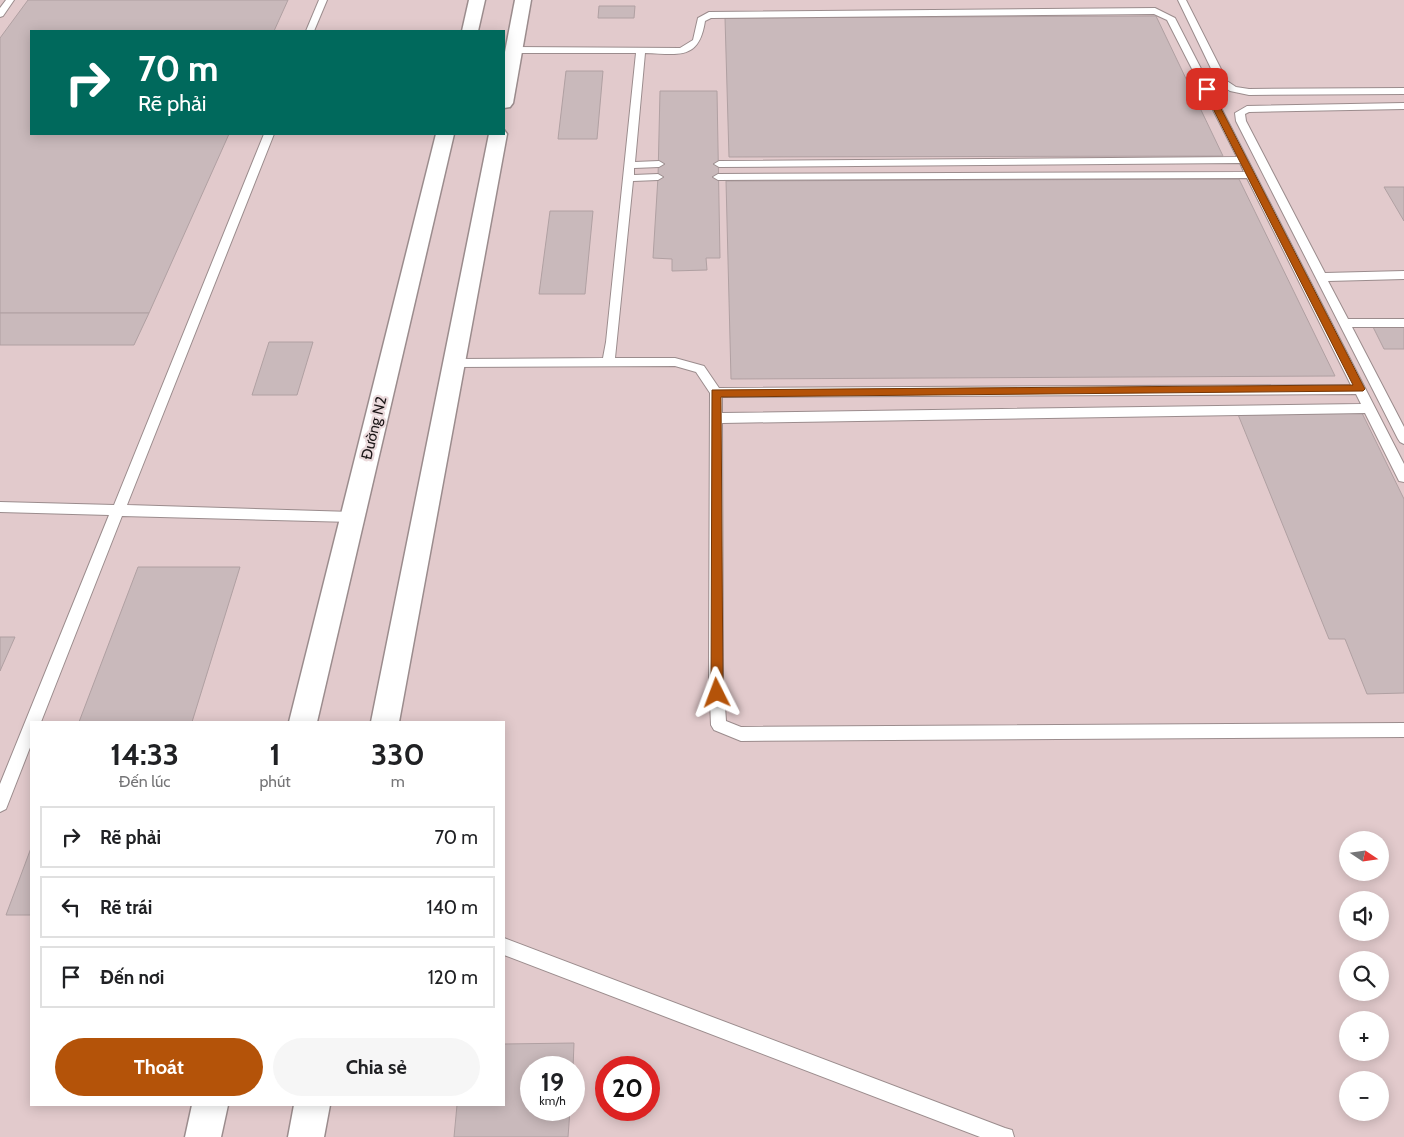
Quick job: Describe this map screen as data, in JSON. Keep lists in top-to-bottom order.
{
  "streets": {
    "street": ["Đường N2"]
  },
  "north": "right",
  "page": {
    "turn": ["70 m", "Rẽ phải"],
    "eta": [
      "14:33",
      "Đến lúc",
      "1",
      "phút",
      "330",
      "m"
    ],
    "list": [
      {
        "name": "Rẽ phải",
        "value": "70 m"
      },
      {
        "name": "Rẽ trái",
        "value": "140 m"
      },
      {
        "name": "Đến nơi",
        "value": "120 m"
      }
    ],
    "map_buttons": ["+", "−"],
    "buttons": ["Thoát", "Chia sẻ"],
    "speed": "19 km/h",
    "limit": "20"
  }
}
